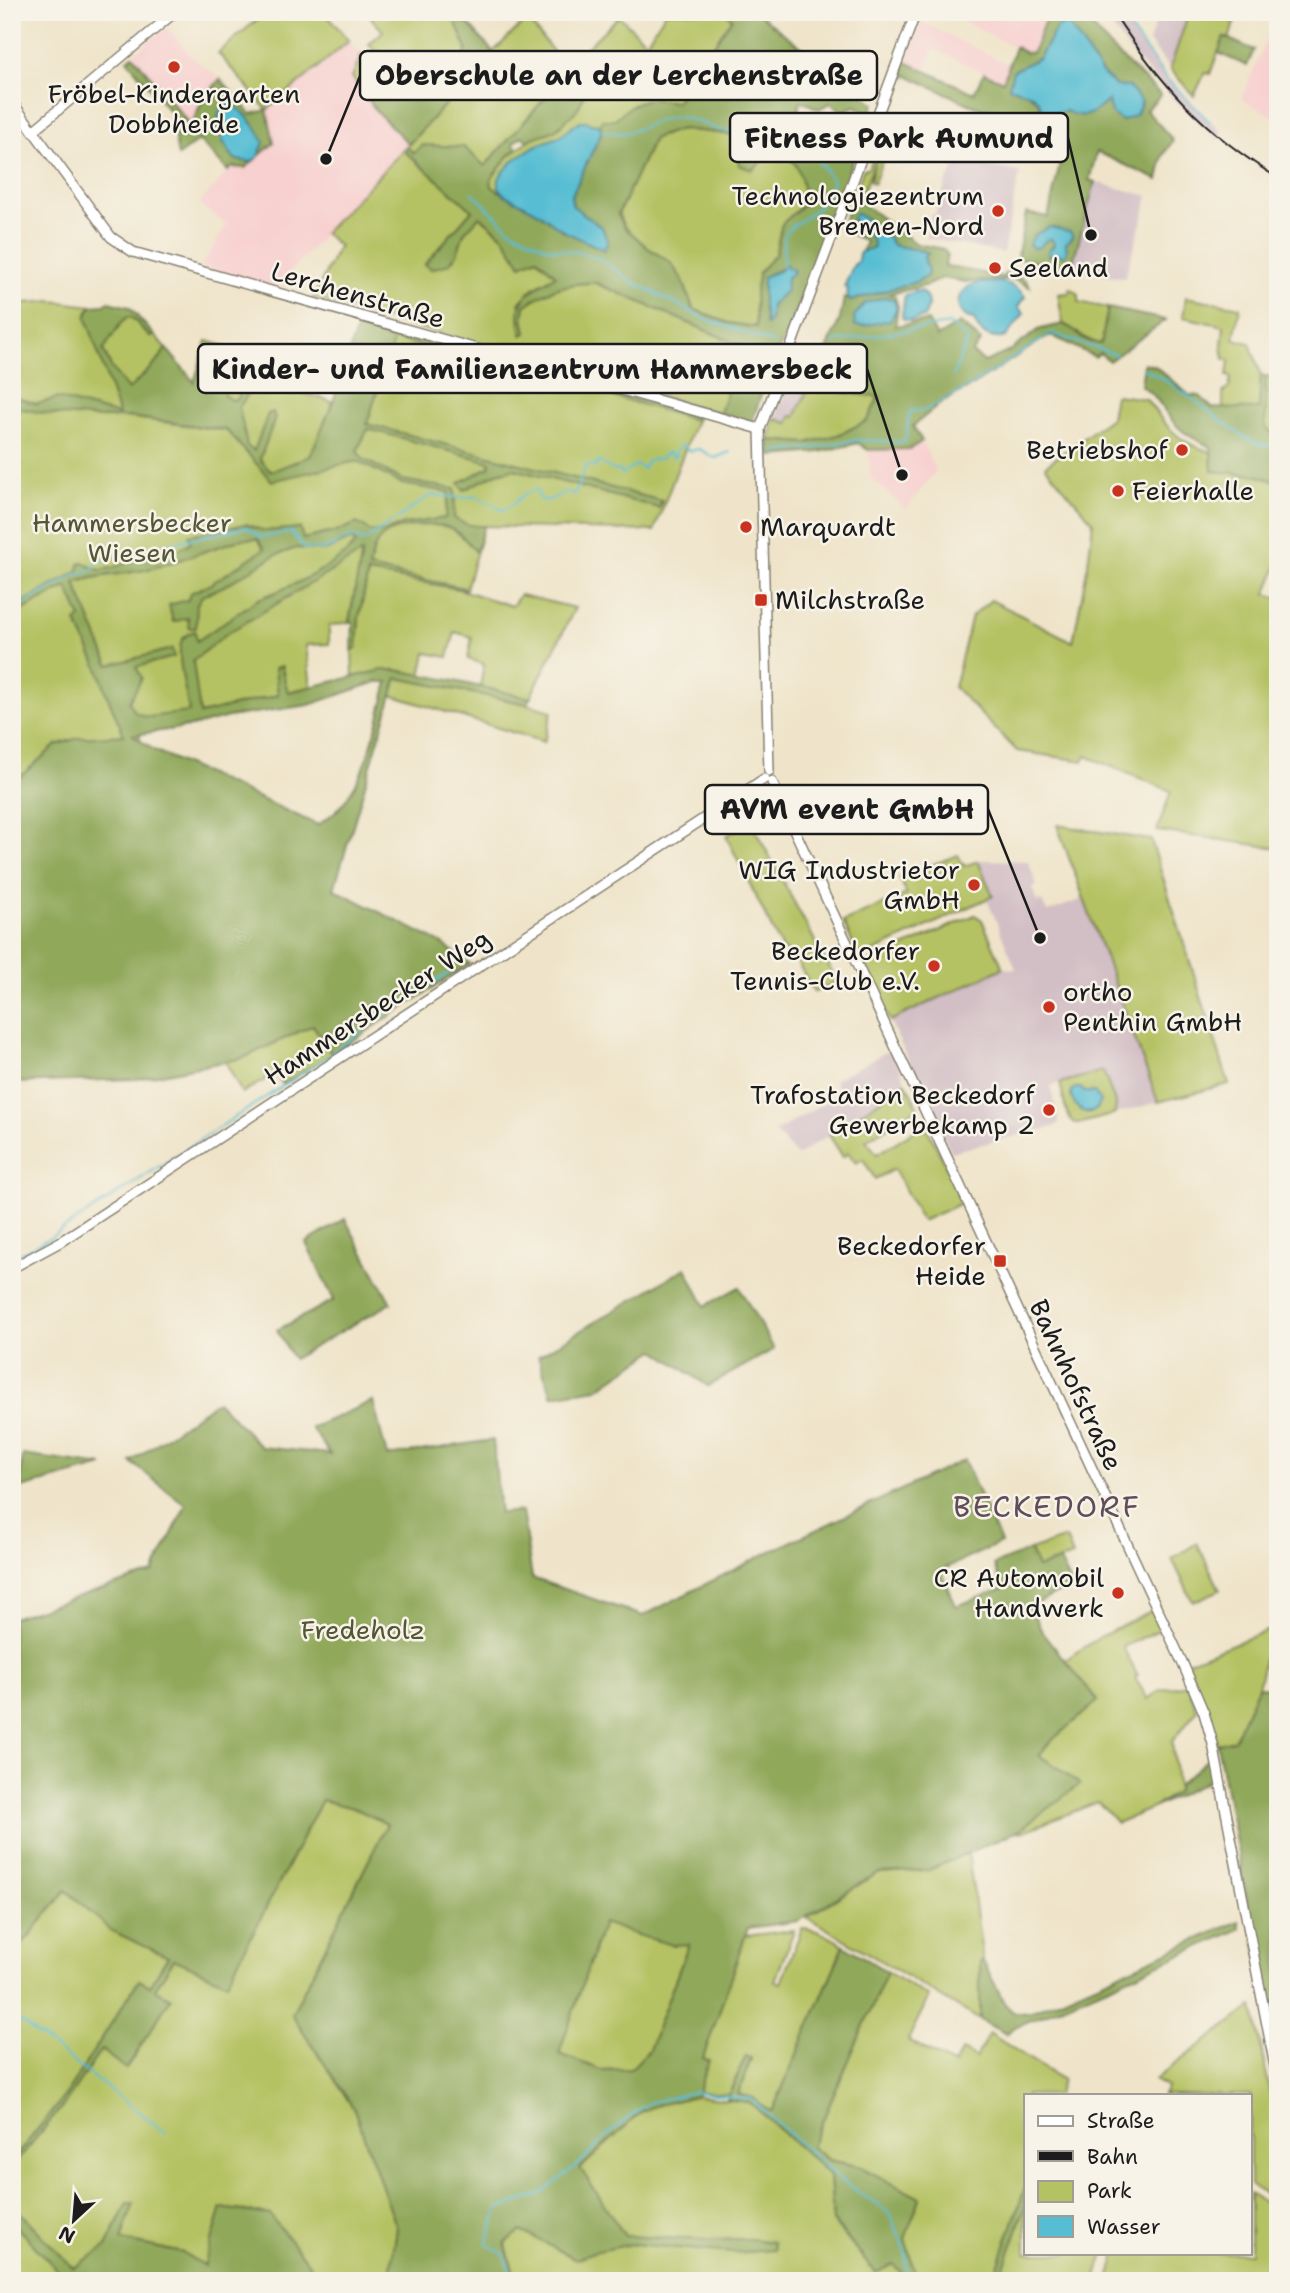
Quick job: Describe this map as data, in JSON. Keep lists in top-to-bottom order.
{
  "streets": {
    "street": ["Lerchenstraße", "Hammersbecker Weg", "Bahnhofstraße"]
  },
  "crossings": [
    ["Hammersbecker Weg", "Bahnhofstraße"]
  ],
  "districts": ["BECKEDORF"],
  "parks": ["Hammersbecker Wiesen", "Fredeholz"],
  "places": {
    "other": [
      "Fröbel-Kindergarten Dobbheide",
      "Oberschule an der Lerchenstraße",
      "Technologiezentrum Bremen-Nord",
      "Fitness Park Aumund",
      "Seeland",
      "Betriebshof",
      "Kinder- und Familienzentrum Hammersbeck",
      "Feierhalle",
      "Marquardt",
      "WIG Industrietor GmbH",
      "AVM event GmbH",
      "Beckedorfer Tennis-Club e.V.",
      "ortho Penthin GmbH",
      "Trafostation Beckedorf Gewerbekamp 2",
      "CR Automobil Handwerk"
    ],
    "transit": ["Milchstraße", "Beckedorfer Heide"]
  },
  "legend": [
    "Straße",
    "Bahn",
    "Park",
    "Wasser"
  ],
  "north": "bottom left"
}
